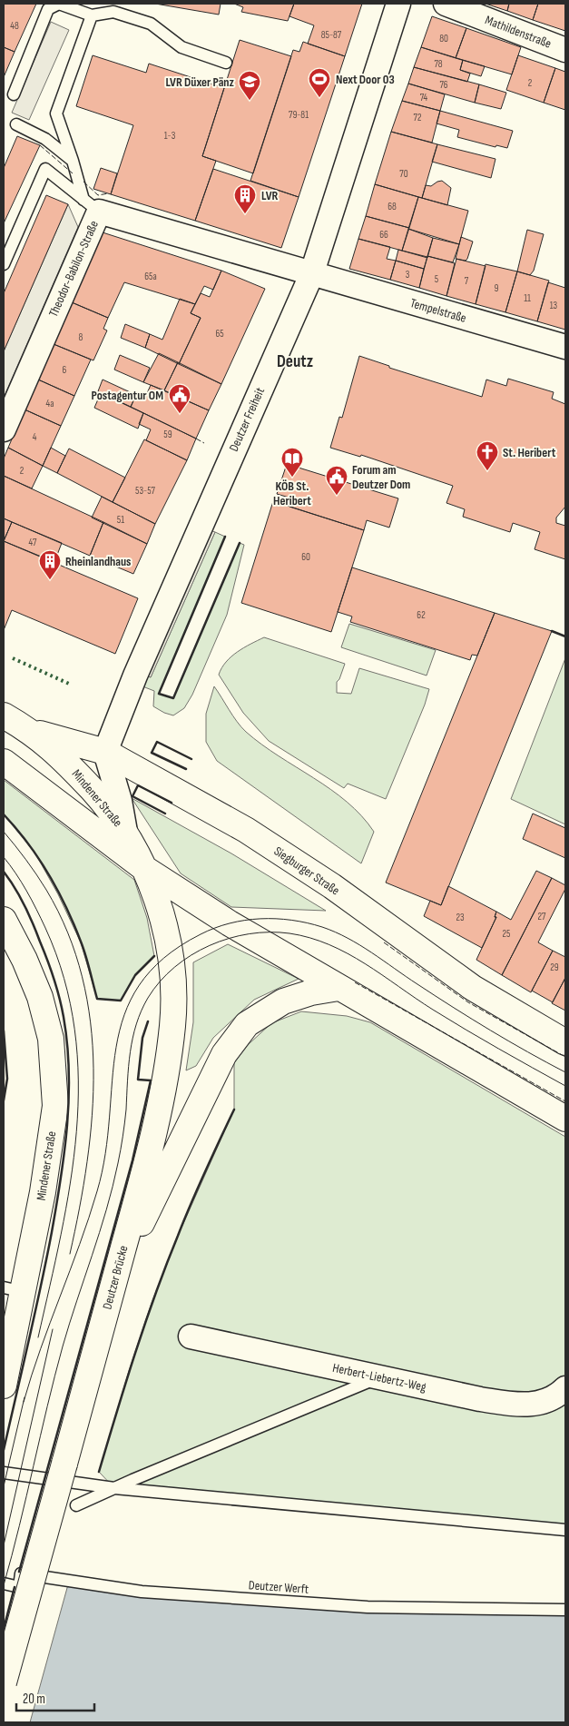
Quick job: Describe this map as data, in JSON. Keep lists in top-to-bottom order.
{
  "streets": {
    "main road": ["Mindener Straße", "Siegburger Straße", "Deutzer Brücke"],
    "street": [
      "Mathildenstraße",
      "Theodor-Babilon-Straße",
      "Tempelstraße",
      "Deutzer Freiheit",
      "Herbert-Liebertz-Weg"
    ],
    "lane": ["Deutzer Werft"]
  },
  "crossings": [
    ["Theodor-Babilon-Straße", "Tempelstraße"],
    ["Theodor-Babilon-Straße", "Deutzer Freiheit"],
    ["Tempelstraße", "Deutzer Freiheit"],
    ["Deutzer Freiheit", "Siegburger Straße"],
    ["Mindener Straße", "Siegburger Straße"],
    ["Mindener Straße", "Deutzer Brücke"]
  ],
  "districts": ["Deutz"],
  "places": {
    "sports": ["Next Door 03"],
    "school or university": ["LVR Düxer Pänz"],
    "building": ["LVR", "Rheinlandhaus"],
    "public building": ["Postagentur OM", "Forum am Deutzer Dom"],
    "church": ["St. Heribert"],
    "library": ["KÖB St. Heribert"]
  },
  "house_numbers": [
    "48",
    "85-87",
    "80",
    "78",
    "2",
    "76",
    "74",
    "79-81",
    "72",
    "1-3",
    "70",
    "68",
    "66",
    "3",
    "65a",
    "5",
    "7",
    "9",
    "11",
    "13",
    "65",
    "8",
    "6",
    "4a",
    "59",
    "4",
    "2",
    "53-57",
    "51",
    "47",
    "60",
    "62",
    "27",
    "23",
    "25",
    "29"
  ],
  "scale_bar": "20 m"
}
